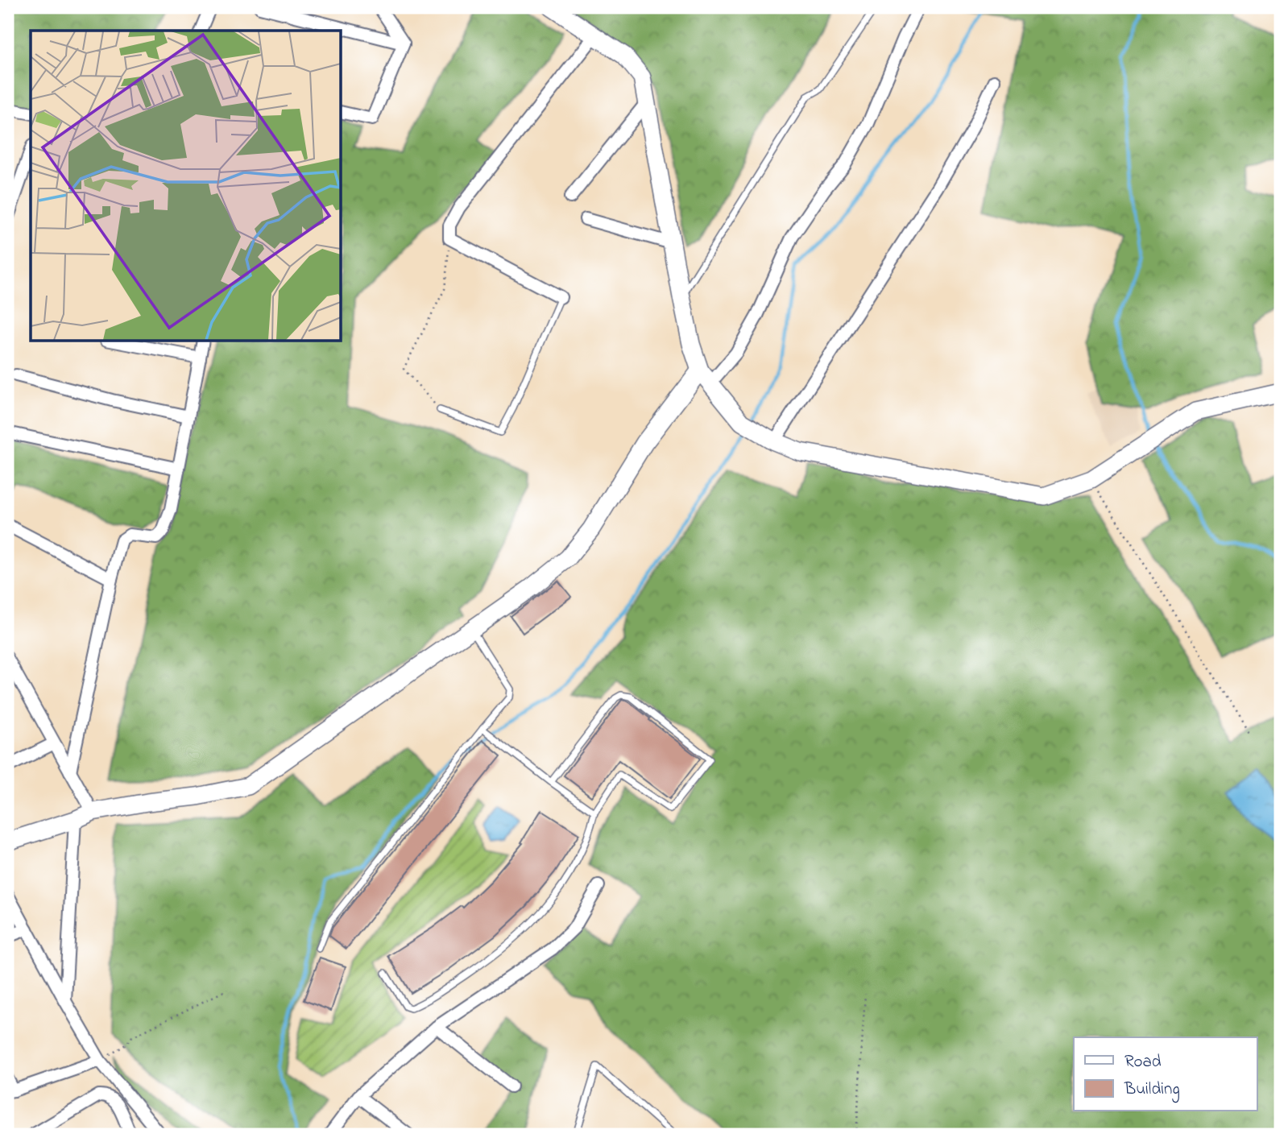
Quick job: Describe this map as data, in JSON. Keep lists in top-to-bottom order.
{
  "legend": ["Road", "Building"]
}
